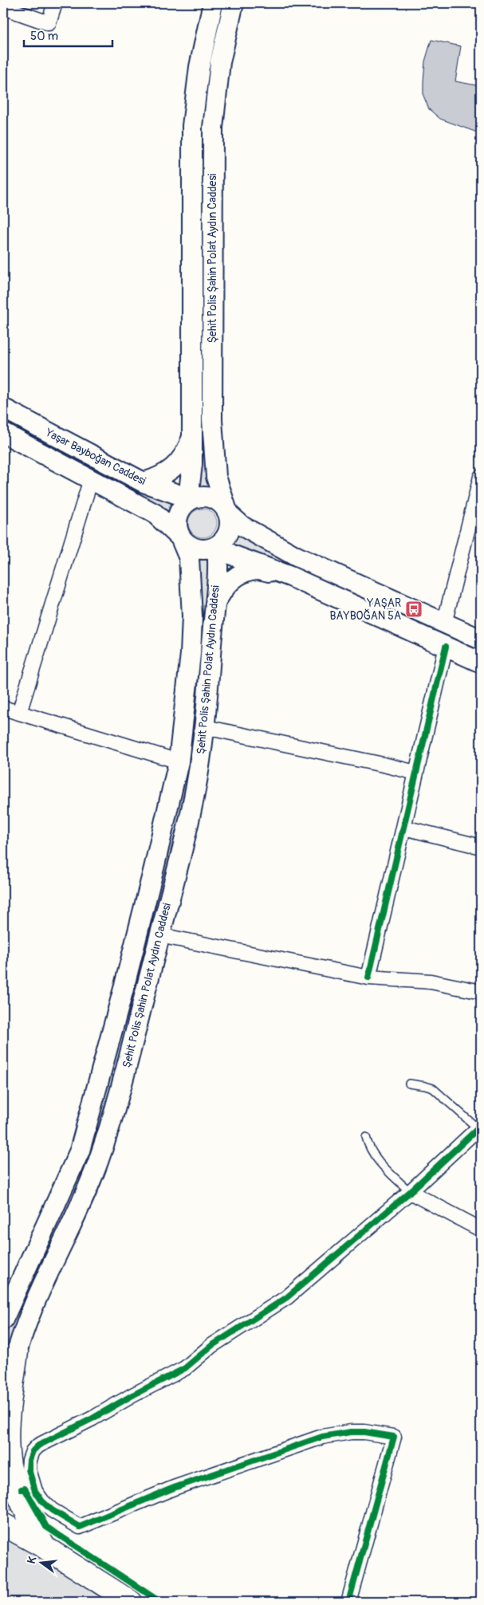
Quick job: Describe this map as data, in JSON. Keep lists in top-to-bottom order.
{
  "streets": {
    "main road": ["Şehit Polis Şahin Polat Aydın Caddesi", "Yaşar Bayboğan Caddesi"]
  },
  "crossings": [
    ["Şehit Polis Şahin Polat Aydın Caddesi", "Yaşar Bayboğan Caddesi"]
  ],
  "places": {
    "bus stop": ["YAŞAR BAYBOĞAN 5A"]
  },
  "scale_bar": "50 m",
  "north": "left"
}
